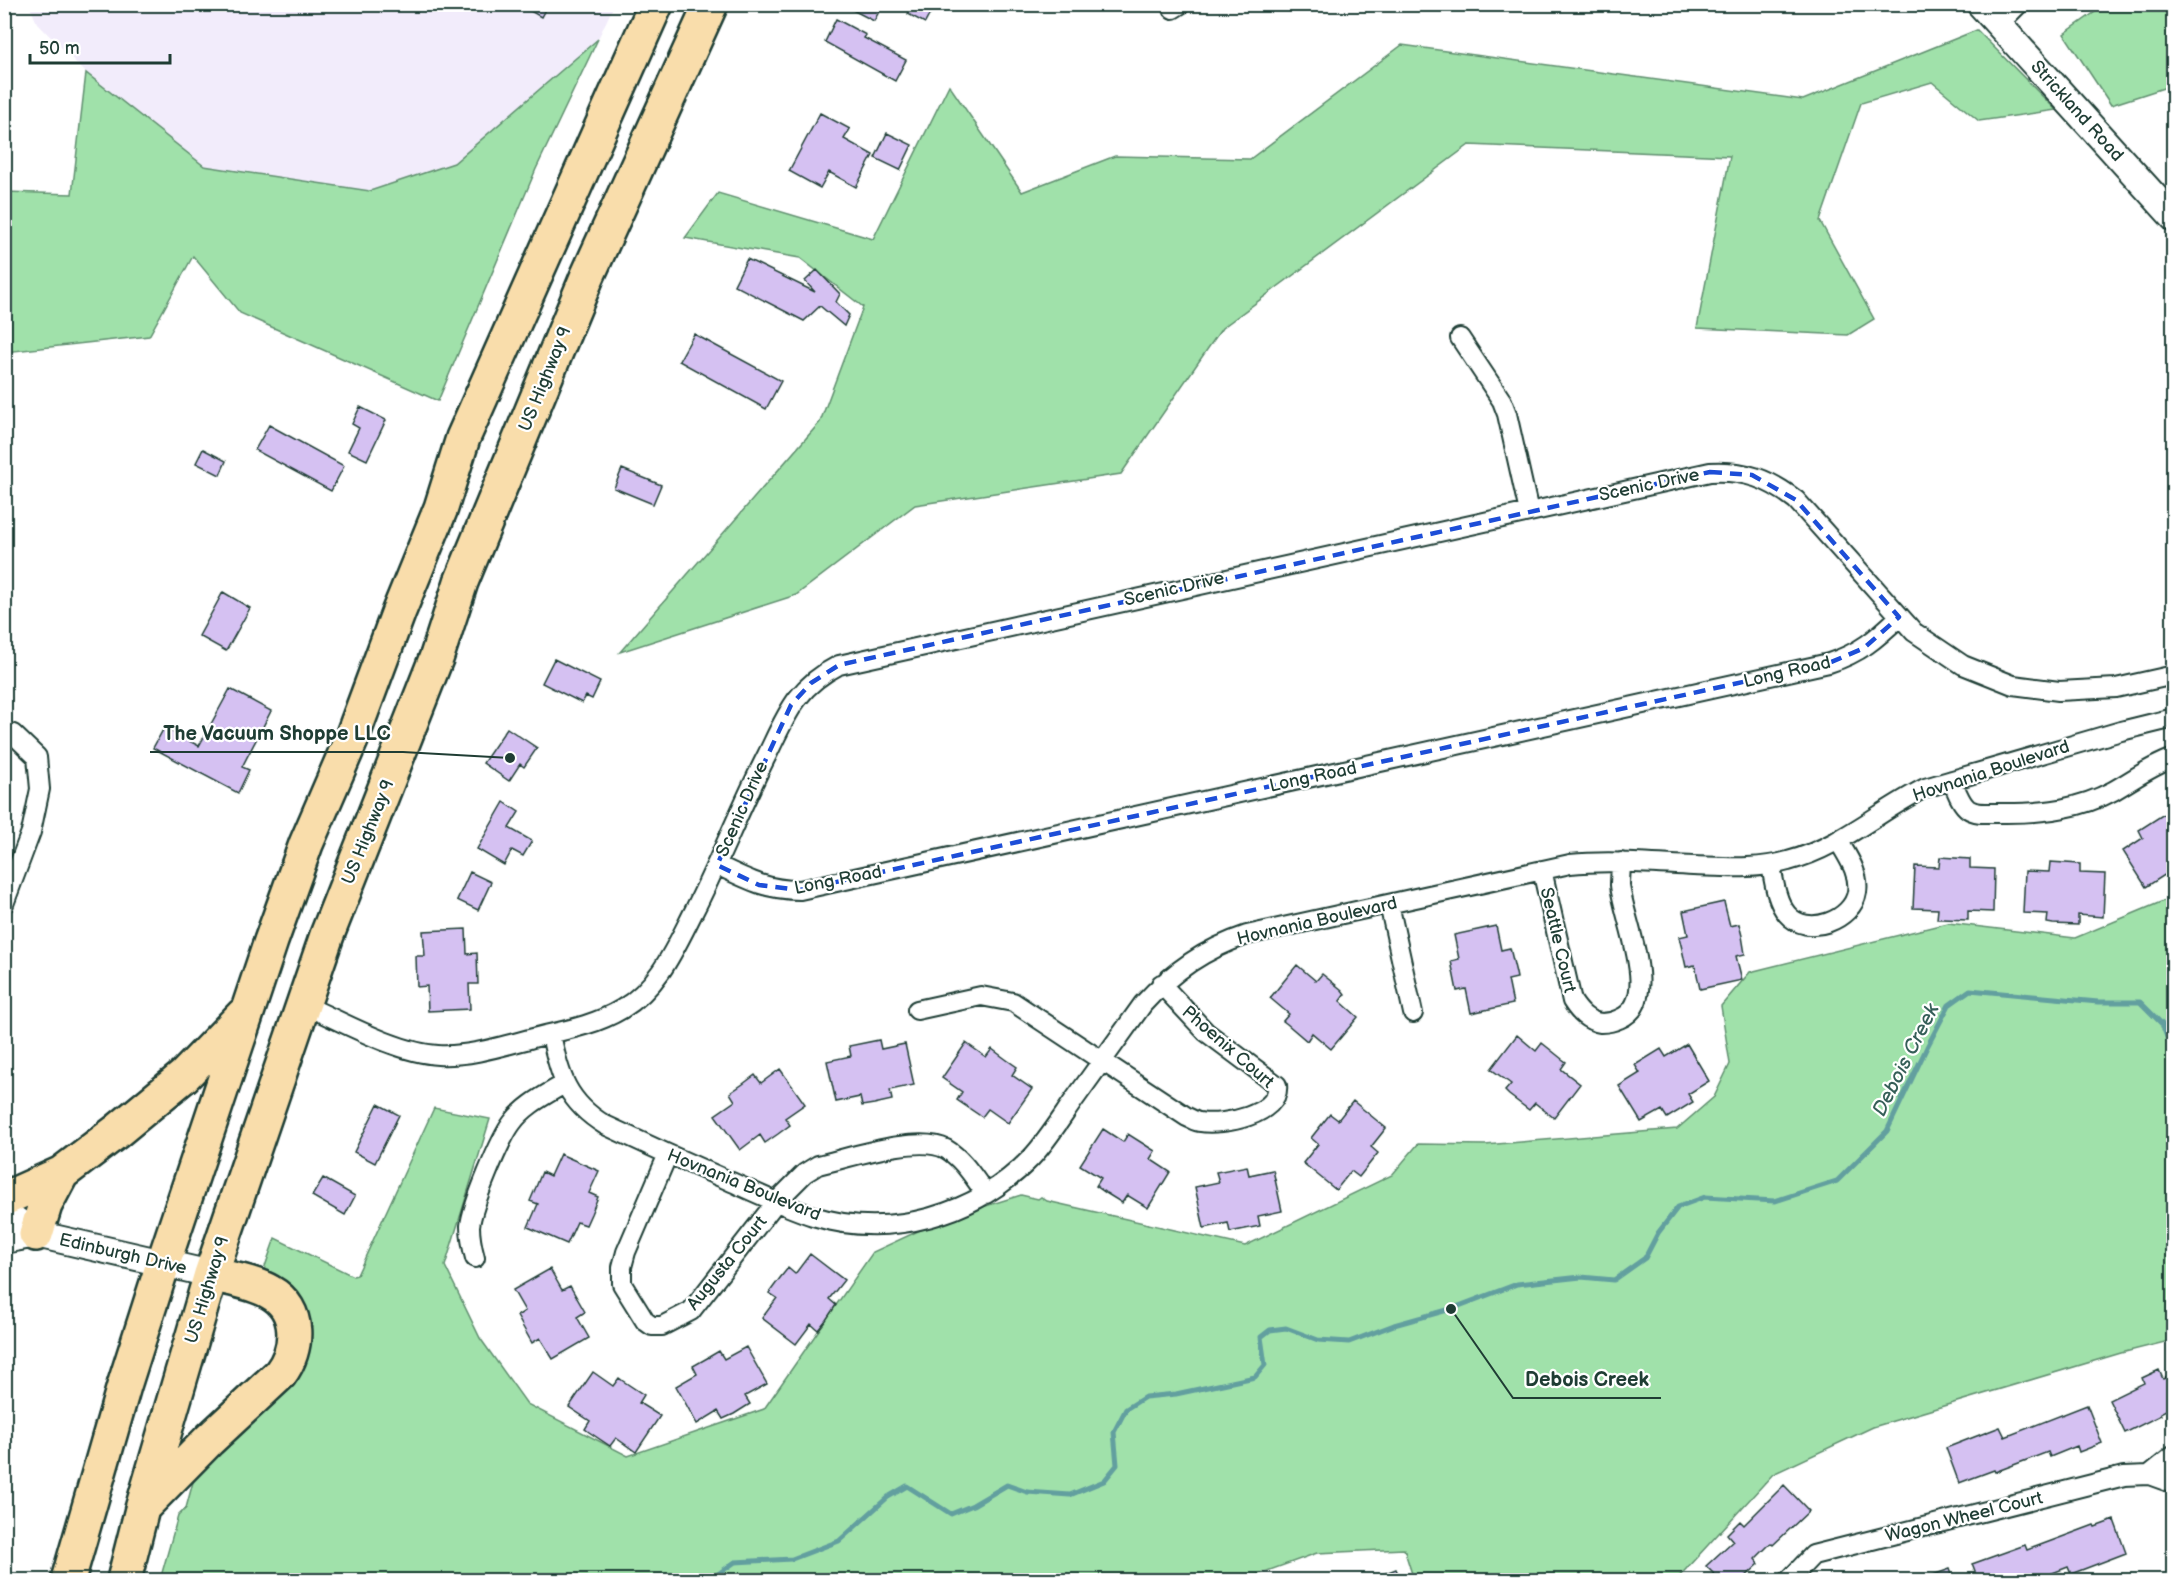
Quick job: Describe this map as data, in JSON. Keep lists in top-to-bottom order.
{
  "streets": {
    "highway": ["US Highway 9"],
    "street": [
      "Strickland Road",
      "Scenic Drive",
      "Long Road",
      "Hovnania Boulevard",
      "Seattle Court",
      "Phoenix Court",
      "Edinburgh Drive",
      "Augusta Court",
      "Wagon Wheel Court"
    ]
  },
  "crossings": [
    ["US Highway 9", "Scenic Drive"],
    ["US Highway 9", "Edinburgh Drive"],
    ["Scenic Drive", "Long Road"],
    ["Scenic Drive", "Hovnania Boulevard"],
    ["Hovnania Boulevard", "Seattle Court"],
    ["Hovnania Boulevard", "Phoenix Court"],
    ["Hovnania Boulevard", "Augusta Court"]
  ],
  "water": ["Debois Creek"],
  "places": ["The Vacuum Shoppe LLC", "Debois Creek"],
  "scale_bar": "50 m"
}
